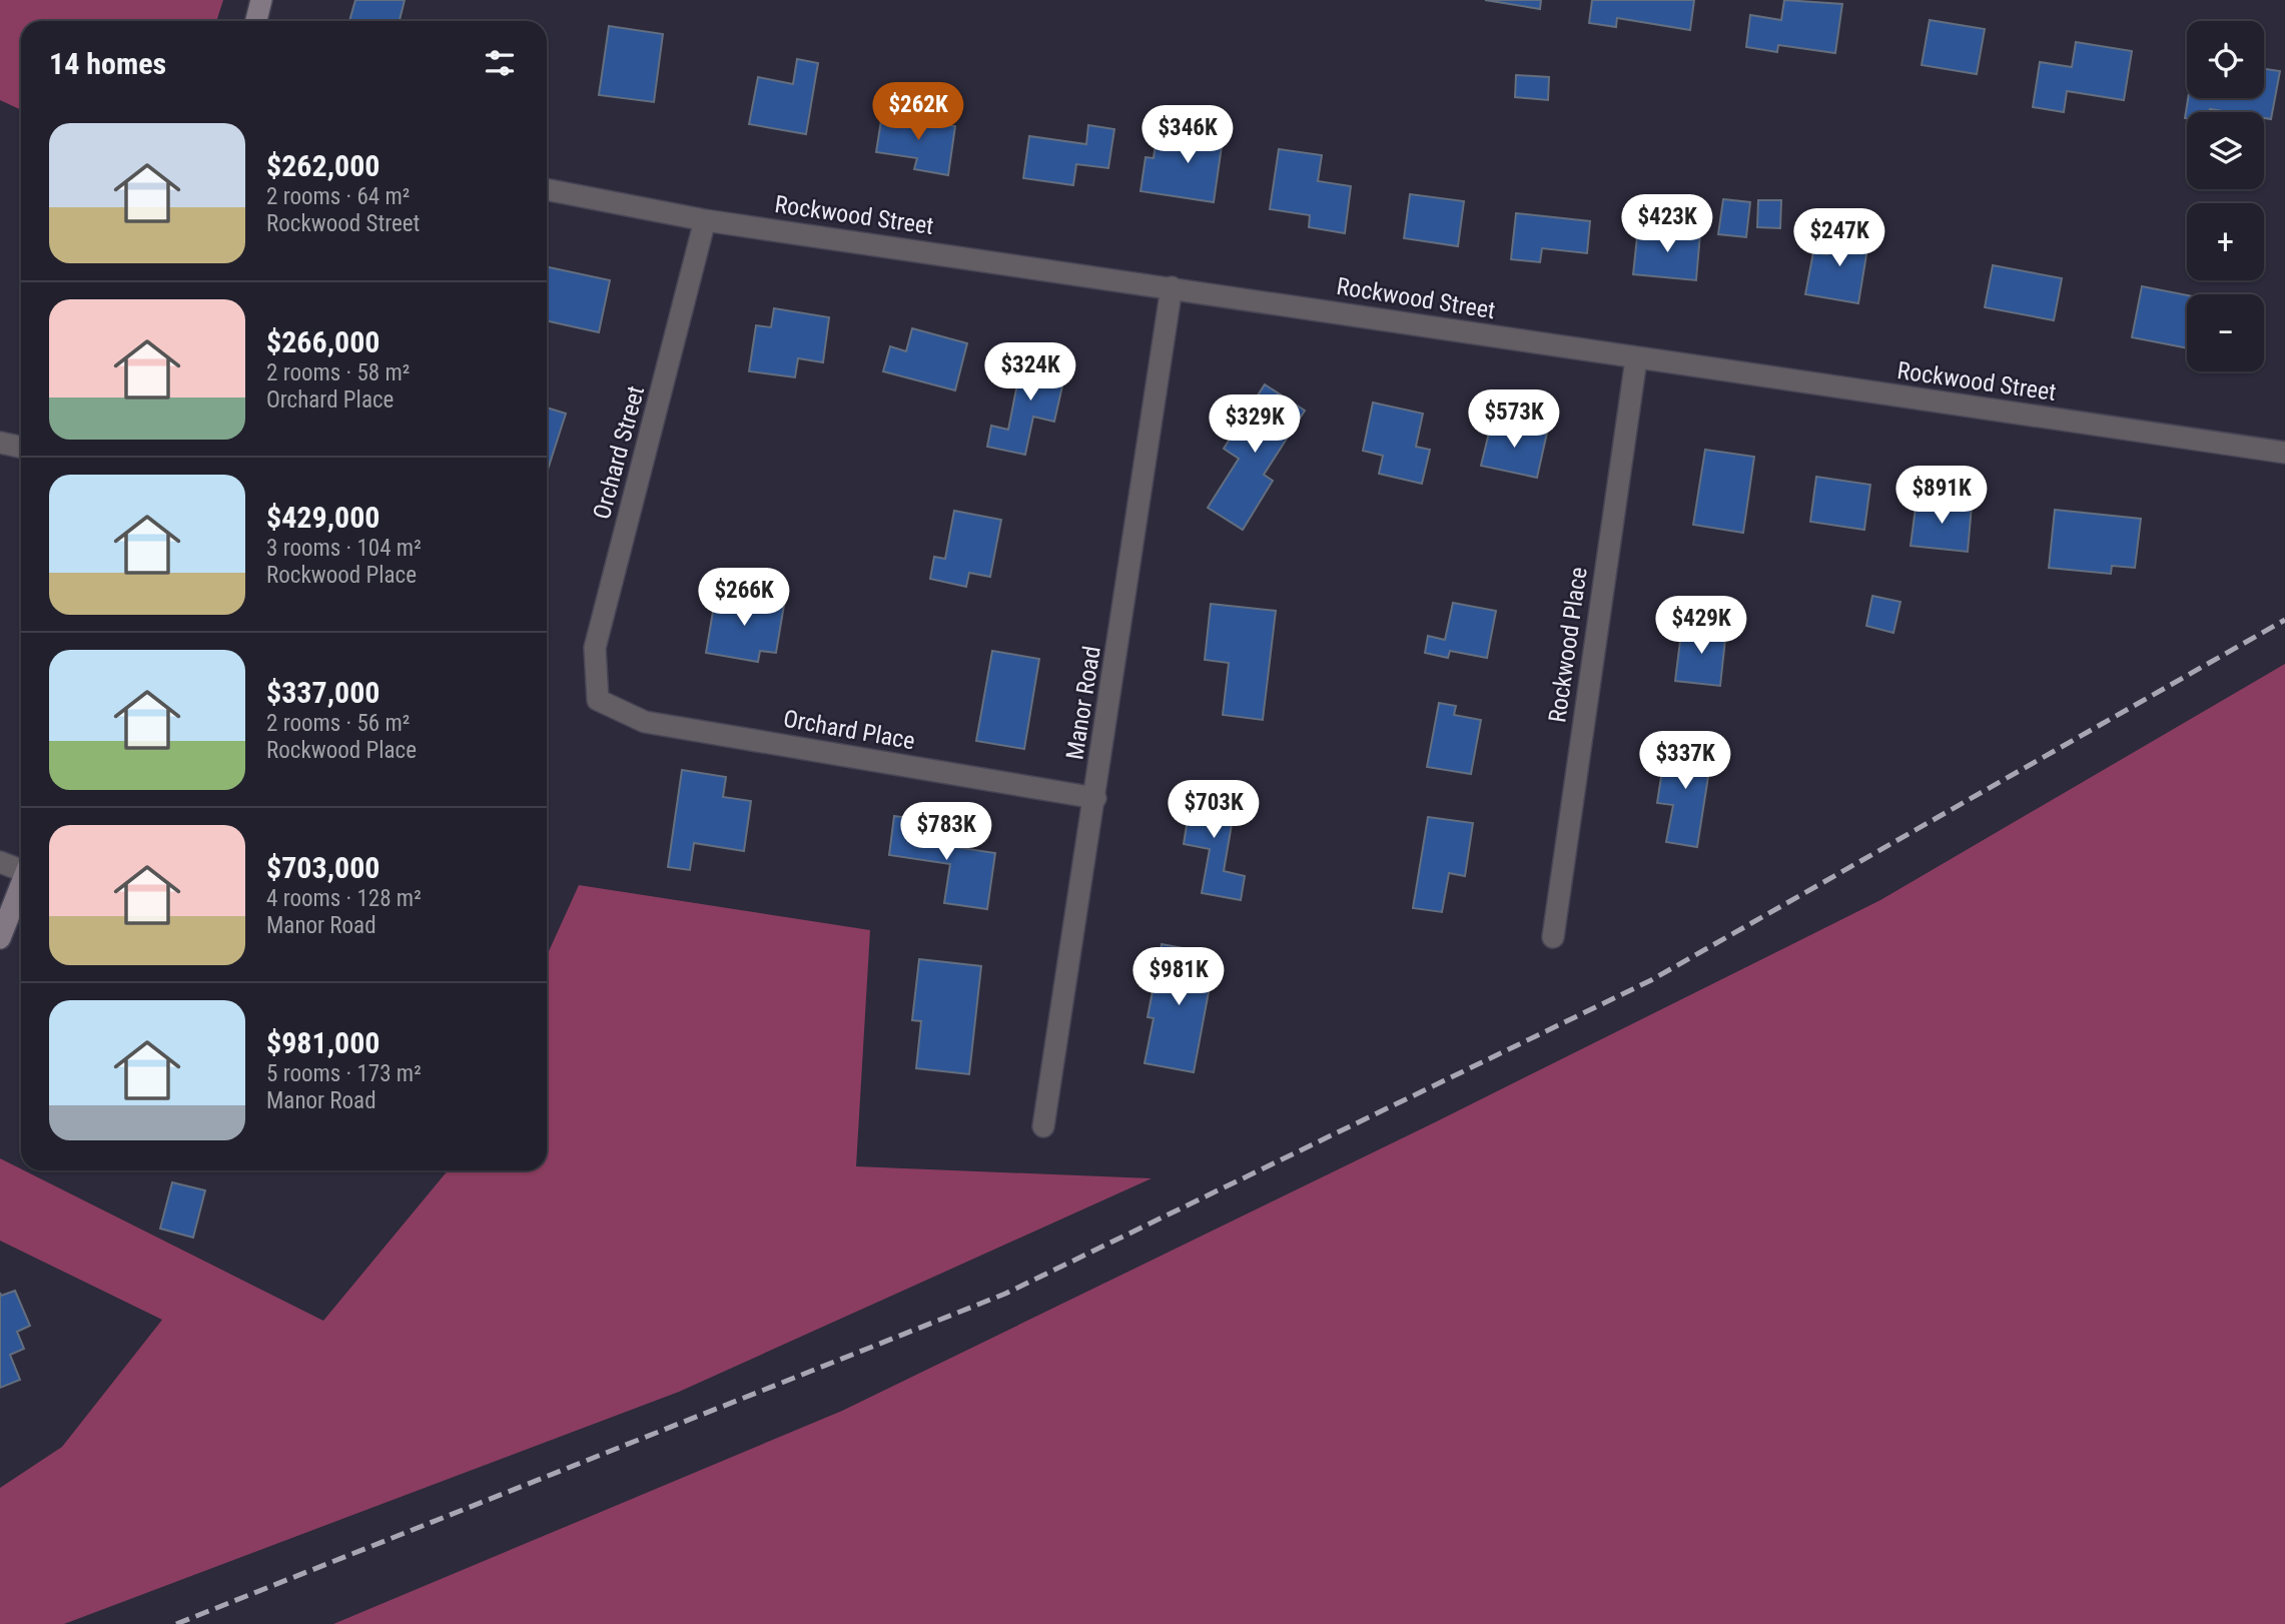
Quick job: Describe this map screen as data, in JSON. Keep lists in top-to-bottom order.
{
  "streets": {
    "street": [
      "Rockwood Street",
      "Orchard Street",
      "Rockwood Place",
      "Manor Road",
      "Orchard Place"
    ]
  },
  "crossings": [
    ["Rockwood Street", "Orchard Street"],
    ["Rockwood Street", "Rockwood Place"],
    ["Rockwood Street", "Manor Road"],
    ["Orchard Street", "Orchard Place"],
    ["Manor Road", "Orchard Place"]
  ],
  "page": {
    "map_buttons": ["+", "−"],
    "heading": "14 homes",
    "price": [
      "$262K",
      "$346K",
      "$423K",
      "$247K",
      "$324K",
      "$573K",
      "$329K",
      "$891K",
      "$266K",
      "$429K",
      "$337K",
      "$703K",
      "$783K",
      "$981K"
    ],
    "list": [
      {
        "name": "$262,000",
        "note": "2 rooms · 64 m² · Rockwood Street"
      },
      {
        "name": "$266,000",
        "note": "2 rooms · 58 m² · Orchard Place"
      },
      {
        "name": "$429,000",
        "note": "3 rooms · 104 m² · Rockwood Place"
      },
      {
        "name": "$337,000",
        "note": "2 rooms · 56 m² · Rockwood Place"
      },
      {
        "name": "$703,000",
        "note": "4 rooms · 128 m² · Manor Road"
      },
      {
        "name": "$981,000",
        "note": "5 rooms · 173 m² · Manor Road"
      }
    ]
  }
}
